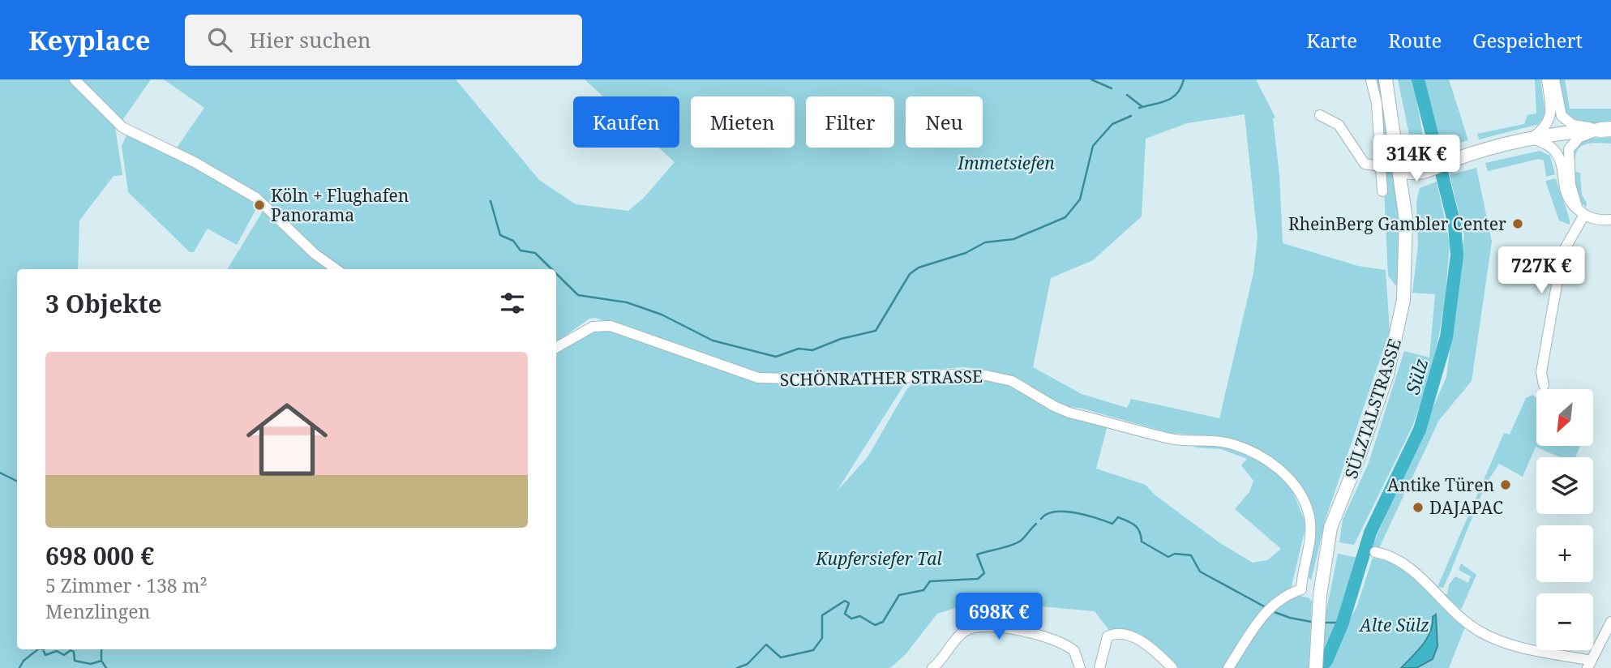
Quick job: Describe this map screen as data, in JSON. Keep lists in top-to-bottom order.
{
  "streets": {
    "main road": ["SÜLZTALSTRASSE"],
    "street": ["SCHÖNRATHER STRASSE"]
  },
  "water": ["Sülz"],
  "parks": ["Immetsiefen", "Kupfersiefer Tal", "Alte Sülz"],
  "places": [
    "Köln + Flughafen Panorama",
    "RheinBerg Gambler Center",
    "Antike Türen",
    "DAJAPAC"
  ],
  "north": "bottom left",
  "page": {
    "header": "Keyplace",
    "search": "Hier suchen",
    "nav": ["Karte", "Route", "Gespeichert"],
    "chip": [
      "Kaufen",
      "Mieten",
      "Filter",
      "Neu"
    ],
    "price": ["314K €", "727K €", "698K €"],
    "heading": "3 Objekte",
    "list": [
      {
        "name": "698 000 €",
        "note": "5 Zimmer · 138 m² · Menzlingen"
      }
    ],
    "map_buttons": ["+", "−"]
  }
}
